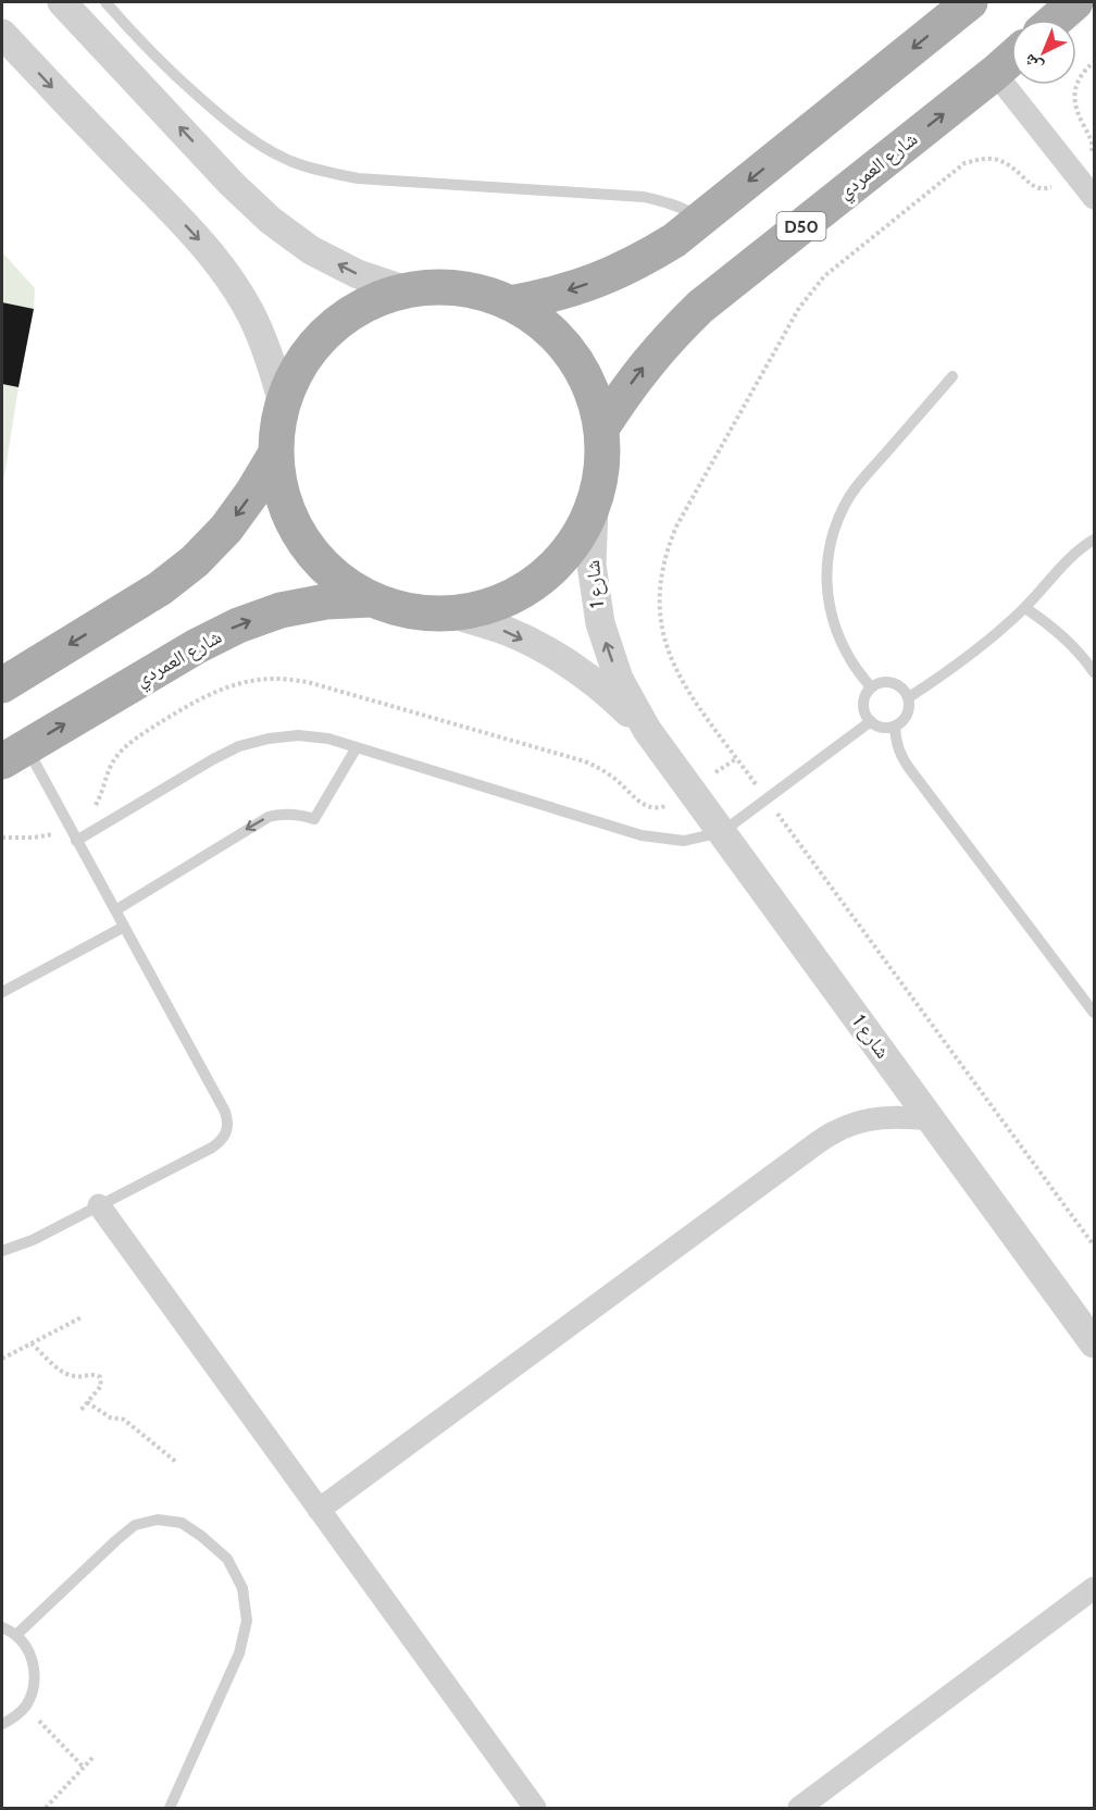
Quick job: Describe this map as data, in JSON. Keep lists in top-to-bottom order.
{
  "streets": {
    "main road": ["شارع العمردي", "D50"],
    "street": ["شارع 1"]
  },
  "north": "bottom left"
}
